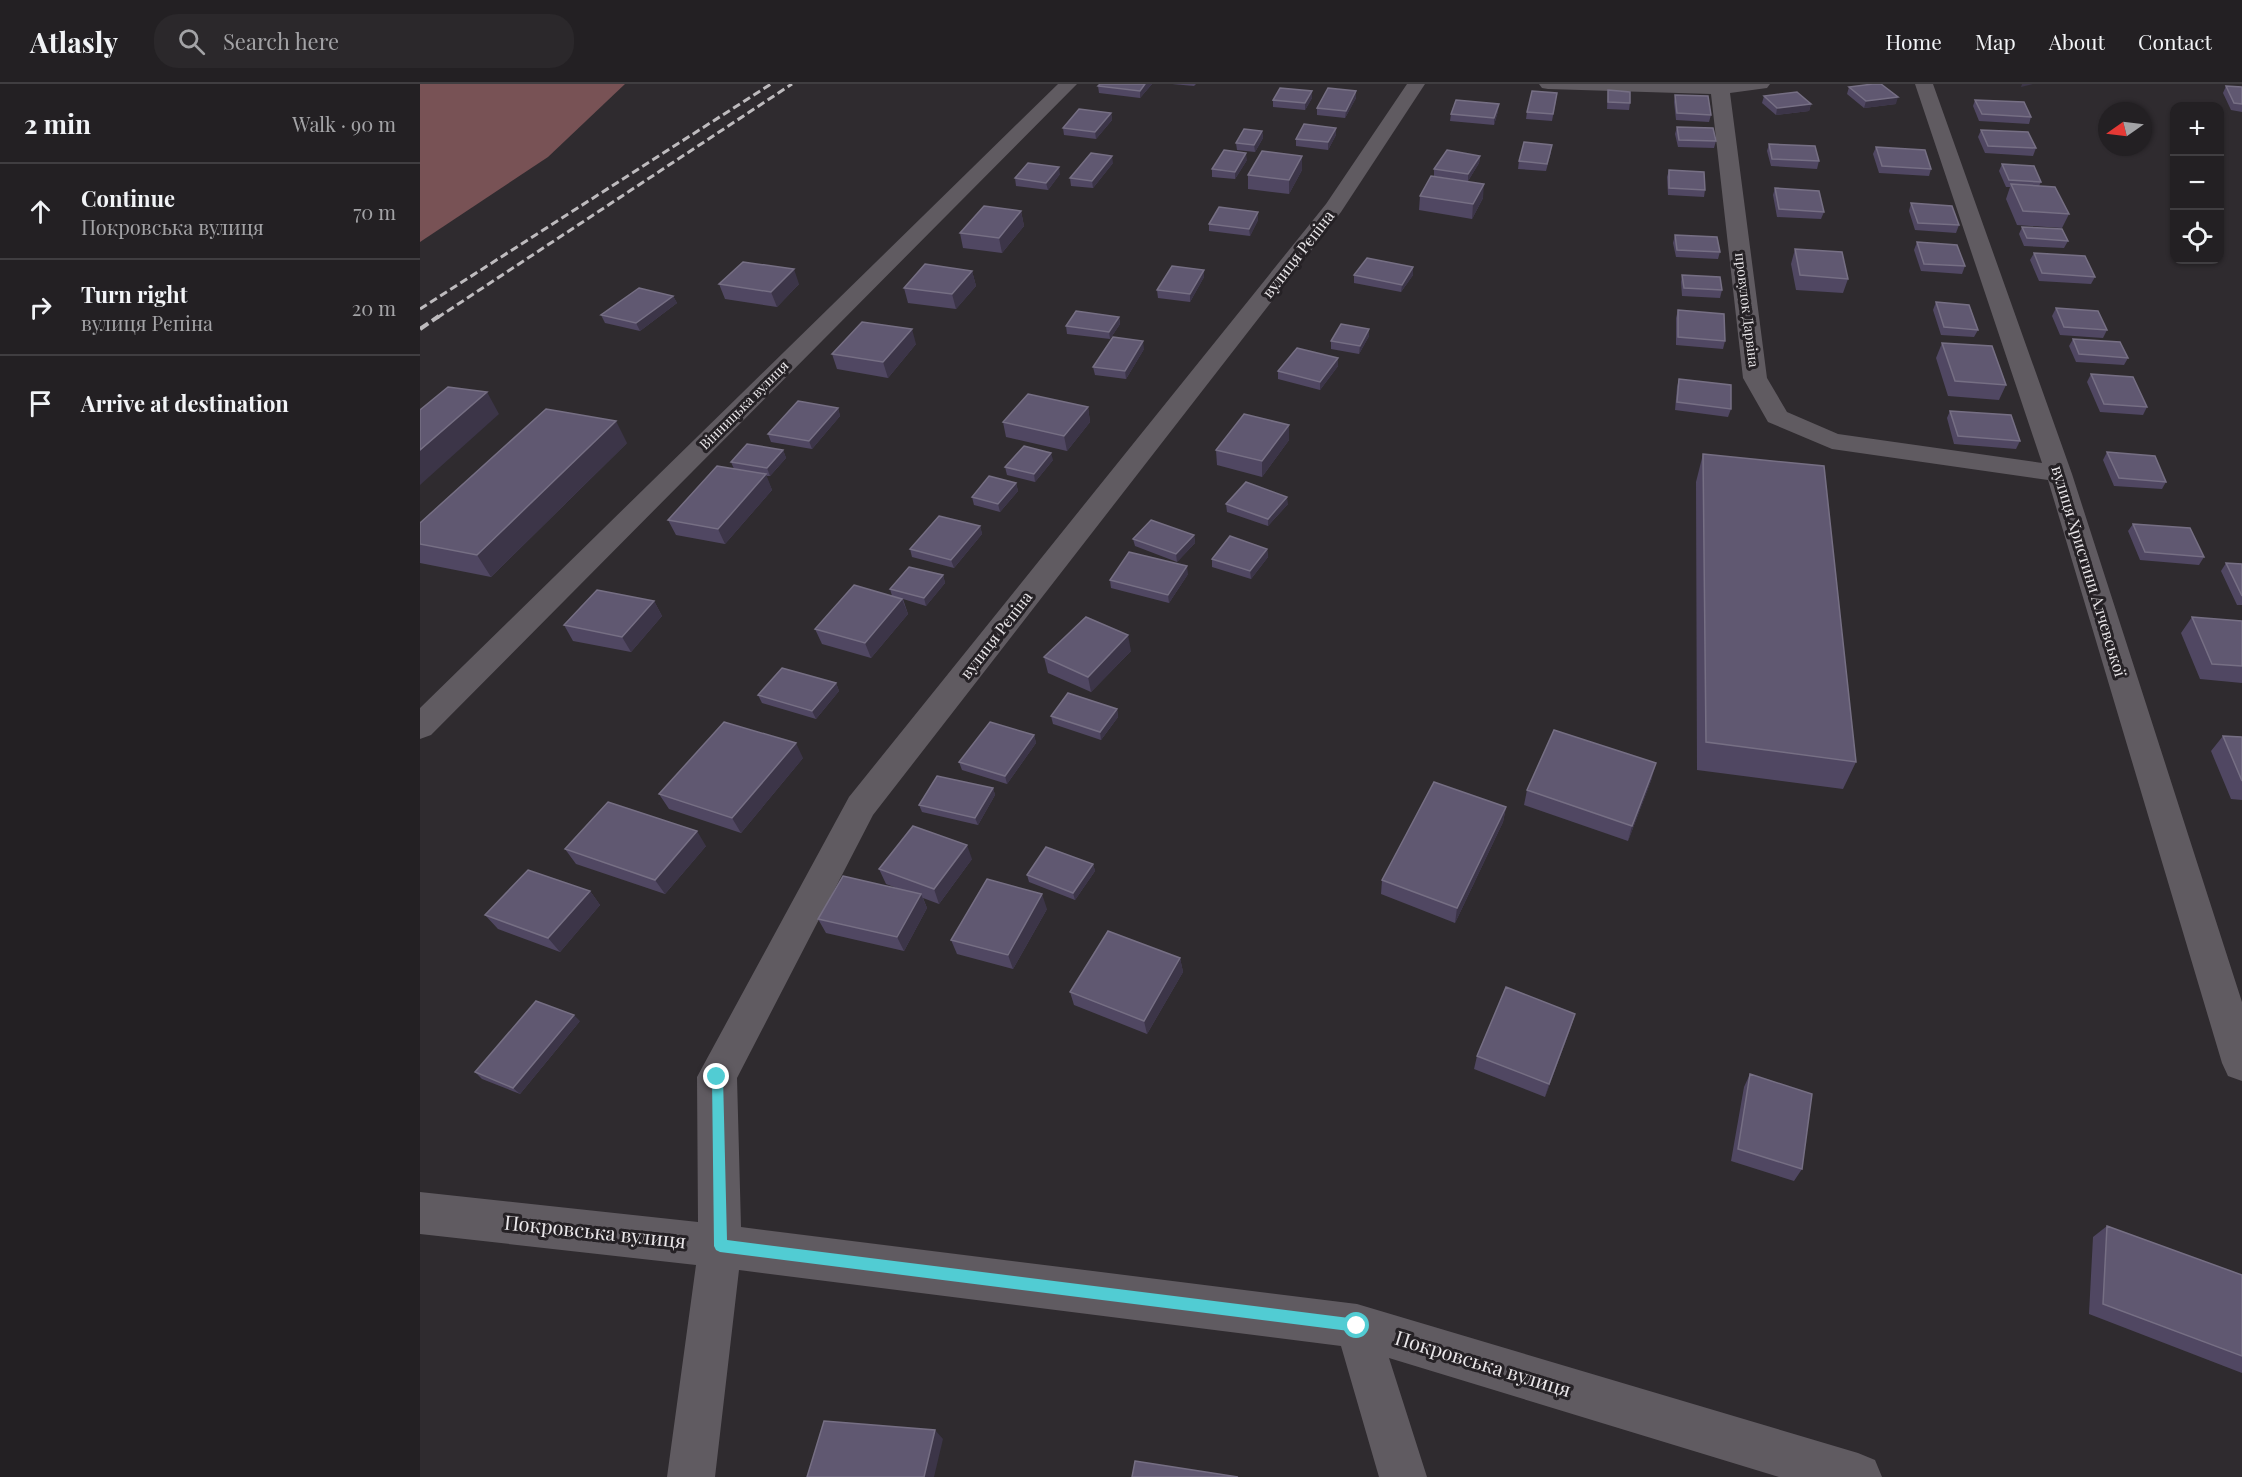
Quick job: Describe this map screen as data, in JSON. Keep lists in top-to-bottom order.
{
  "streets": {
    "street": [
      "вулиця Рєпіна",
      "провулок Дарвіна",
      "Вінницька вулиця",
      "вулиця Христини Алчевської",
      "Покровська вулиця"
    ]
  },
  "crossings": [
    ["вулиця Рєпіна", "Покровська вулиця"],
    ["провулок Дарвіна", "вулиця Христини Алчевської"]
  ],
  "north": "left",
  "page": {
    "header": "Atlasly",
    "search": "Search here",
    "nav": [
      "Home",
      "Map",
      "About",
      "Contact"
    ],
    "heading": ["2 min", "Walk · 90 m"],
    "map_buttons": ["+", "−"],
    "list": [
      ["Continue", "Покровська вулиця", "70 m"],
      ["Turn right", "вулиця Рєпіна", "20 m"],
      "Arrive at destination"
    ]
  }
}
